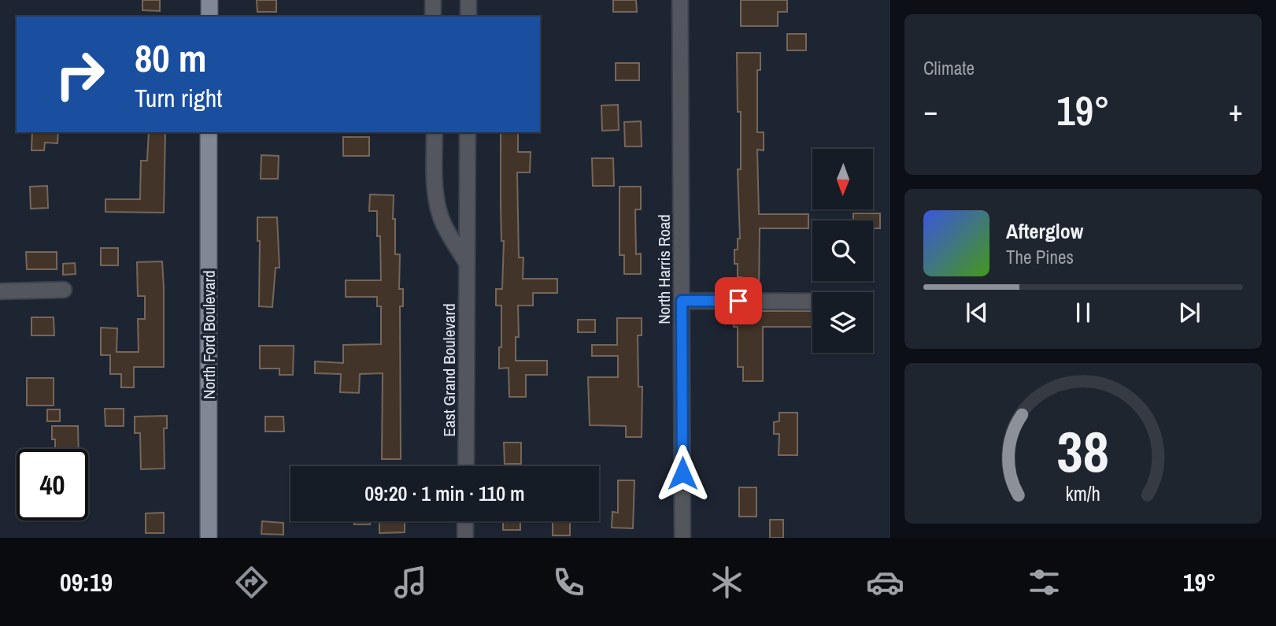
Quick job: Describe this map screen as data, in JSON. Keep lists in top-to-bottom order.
{
  "streets": {
    "main road": ["North Ford Boulevard"],
    "street": ["North Harris Road", "East Grand Boulevard"]
  },
  "north": "bottom",
  "page": {
    "tile": "Climate",
    "turn": ["80 m", "Turn right"],
    "heat": ["−", "19°", "+"],
    "song": ["Afterglow", "The Pines"],
    "limit": "40",
    "trip": "09:20 · 1 min · 110 m",
    "tabs": ["09:19", "19°"],
    "gauge": ["38", "km/h"]
  }
}
